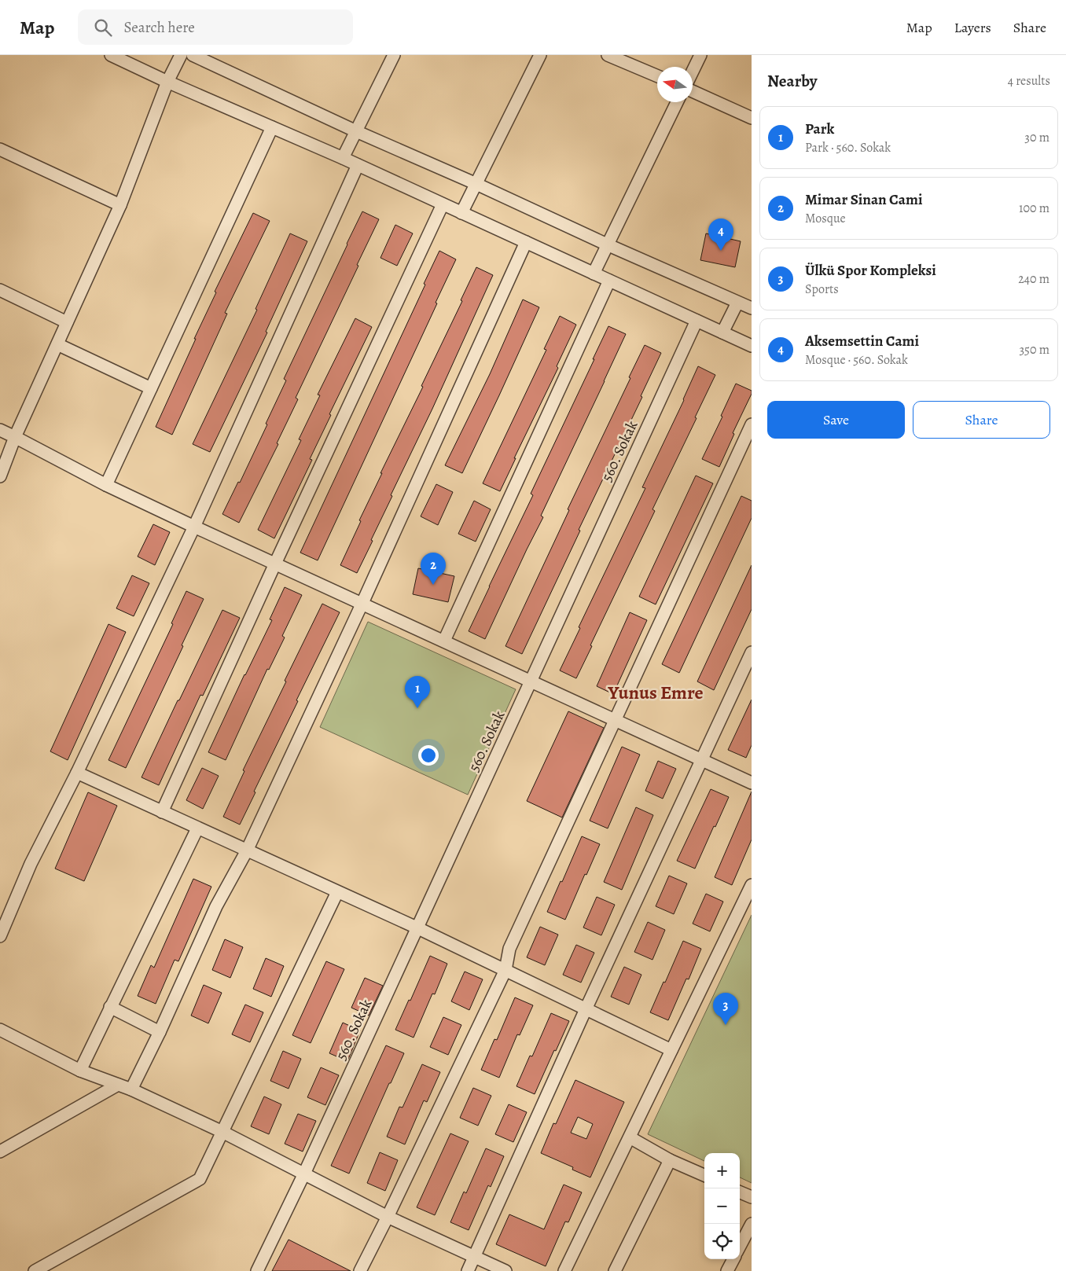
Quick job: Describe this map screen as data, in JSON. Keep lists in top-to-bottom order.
{
  "streets": {
    "street": ["560. Sokak"]
  },
  "districts": ["Yunus Emre"],
  "north": "left",
  "page": {
    "header": "Map",
    "search": "Search here",
    "nav": ["Map", "Layers", "Share"],
    "heading": ["Nearby", "4 results"],
    "list": [
      {
        "mark": "1",
        "name": "Park",
        "note": "Park · 560. Sokak",
        "value": "30 m"
      },
      {
        "mark": "2",
        "name": "Mimar Sinan Cami",
        "note": "Mosque",
        "value": "100 m"
      },
      {
        "mark": "3",
        "name": "Ülkü Spor Kompleksi",
        "note": "Sports",
        "value": "240 m"
      },
      {
        "mark": "4",
        "name": "Aksemsettin Cami",
        "note": "Mosque · 560. Sokak",
        "value": "350 m"
      }
    ],
    "pins": [
      "4",
      "2",
      "1",
      "3"
    ],
    "buttons": ["Save", "Share"],
    "map_buttons": ["+", "−"]
  }
}
